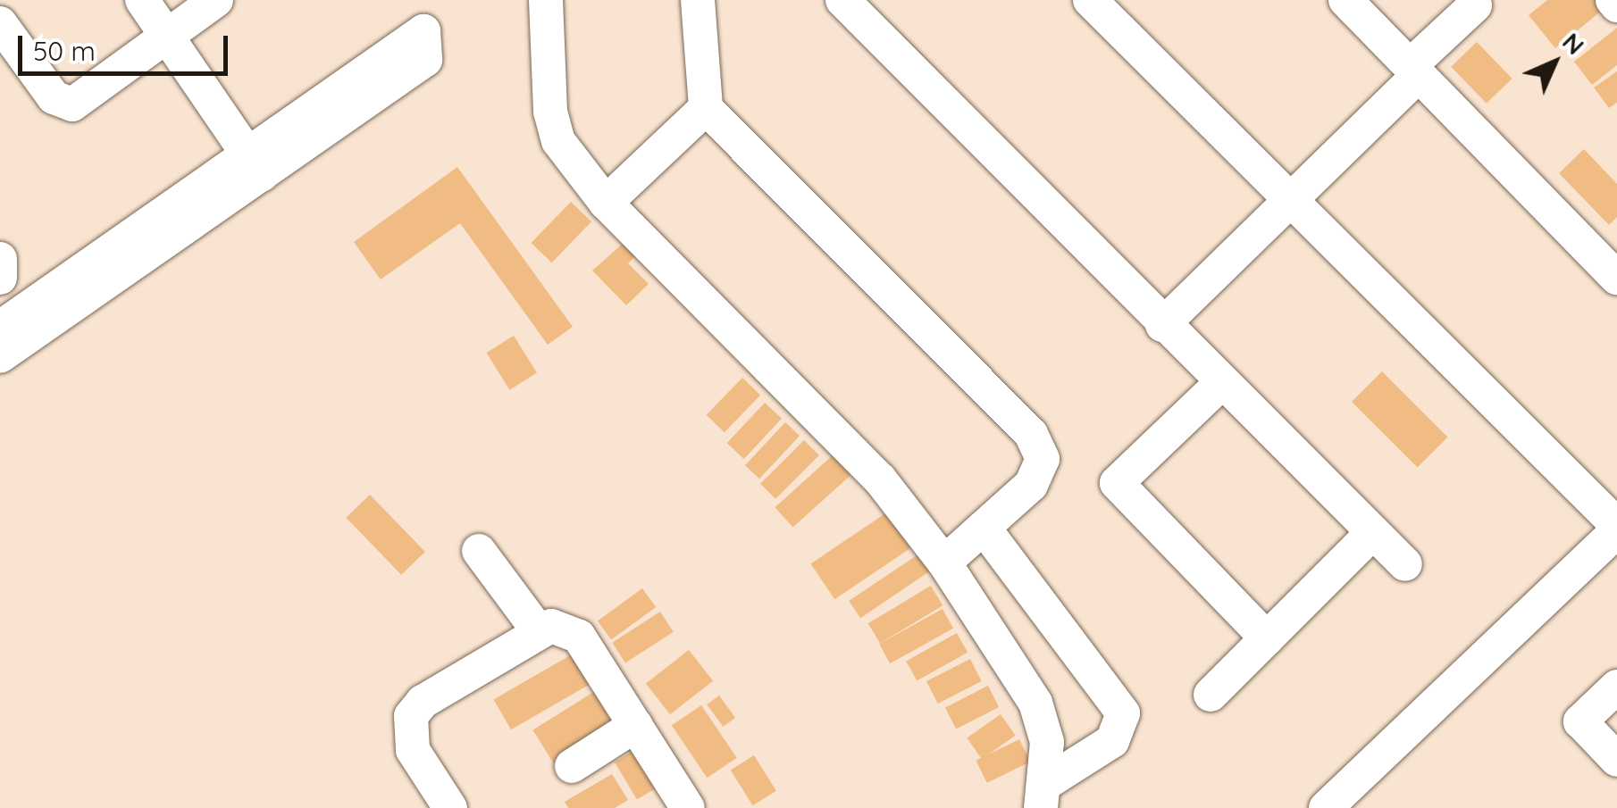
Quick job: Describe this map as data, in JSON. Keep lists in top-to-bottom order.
{
  "scale_bar": "50 m",
  "north": "top right"
}
